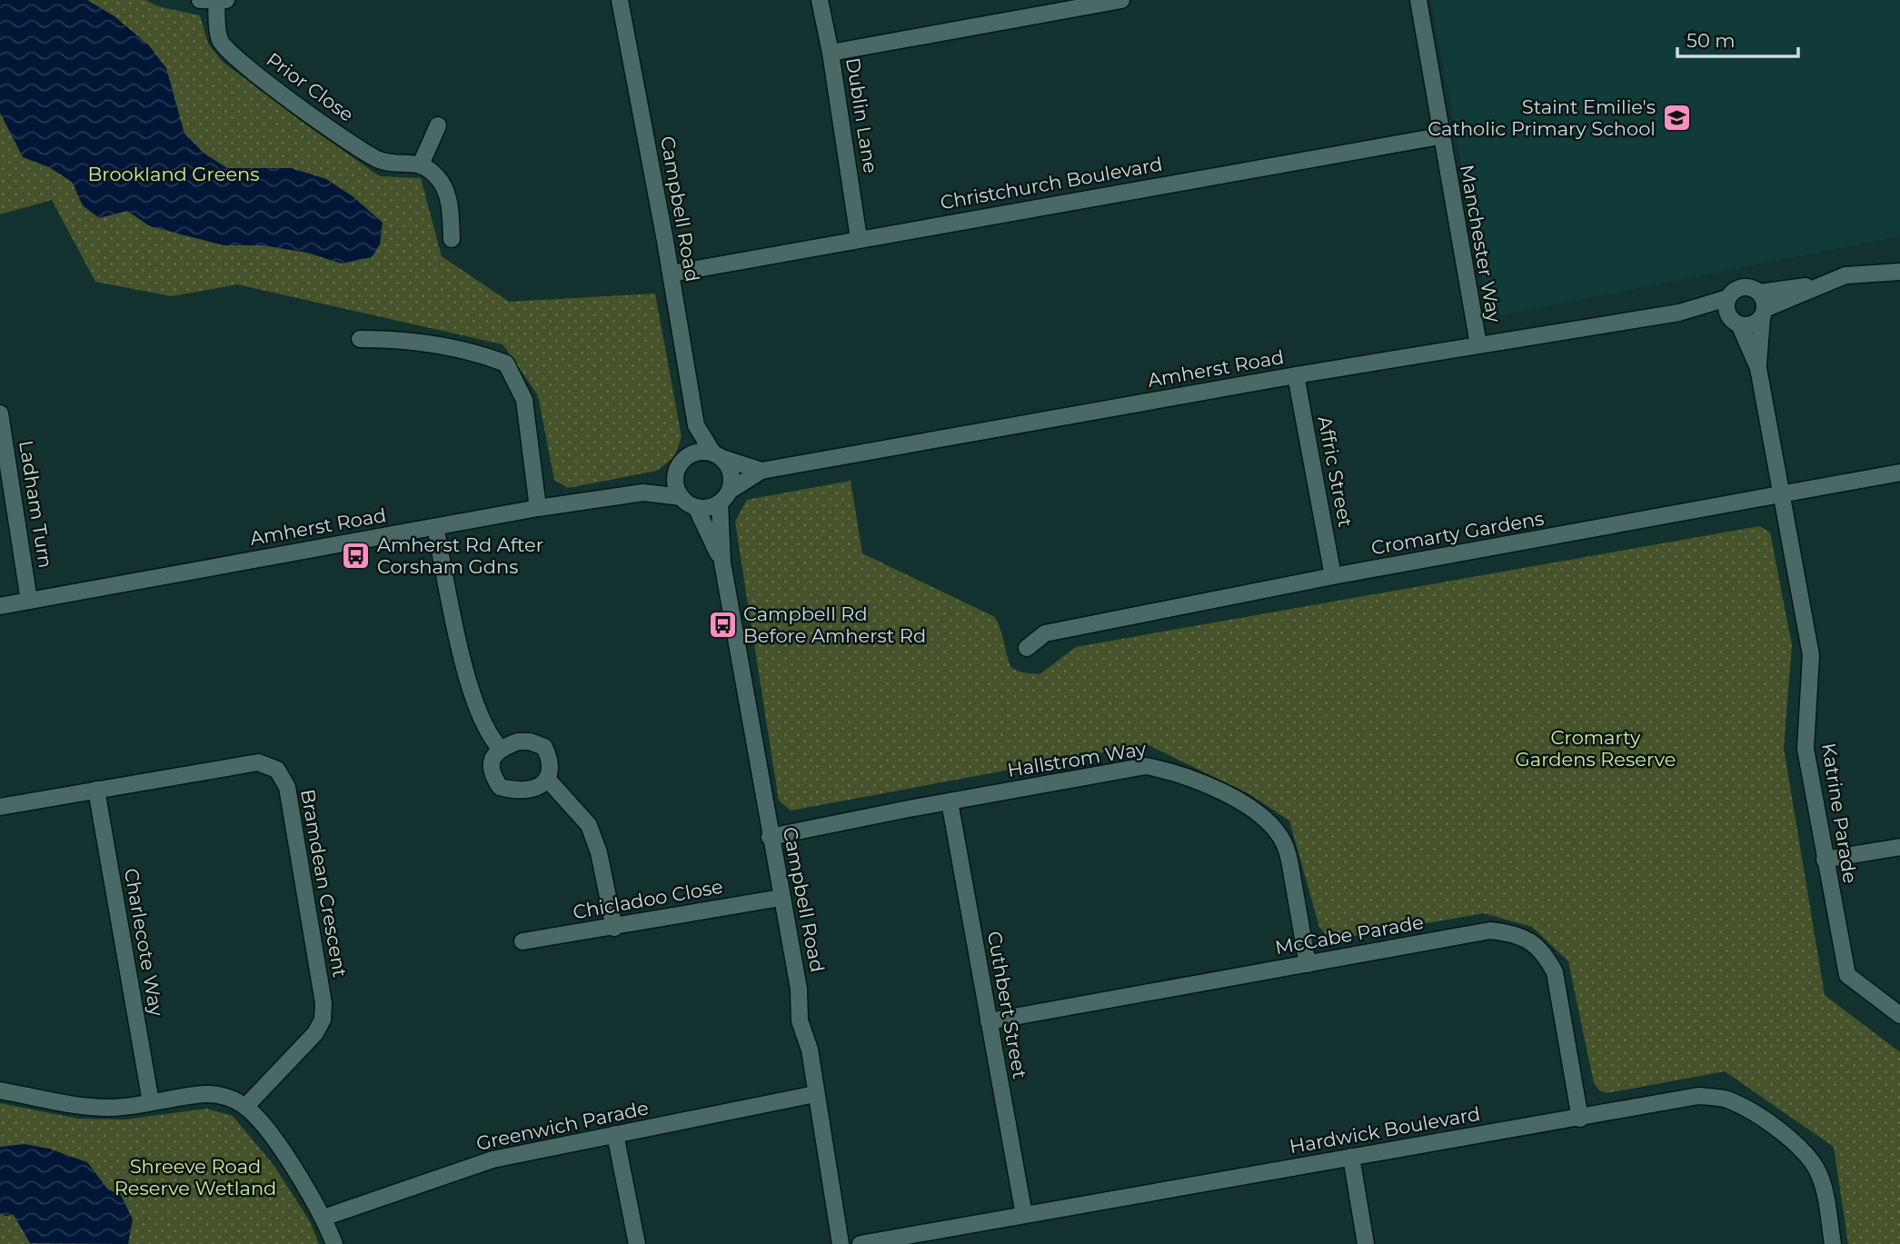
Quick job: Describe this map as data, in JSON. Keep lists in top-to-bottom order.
{
  "streets": {
    "street": [
      "Prior Close",
      "Dublin Lane",
      "Christchurch Boulevard",
      "Campbell Road",
      "Manchester Way",
      "Amherst Road",
      "Affric Street",
      "Ladham Turn",
      "Cromarty Gardens",
      "Hallstrom Way",
      "Katrine Parade",
      "Bramdean Crescent",
      "Chicladoo Close",
      "McCabe Parade",
      "Charlecote Way",
      "Cuthbert Street",
      "Greenwich Parade",
      "Hardwick Boulevard"
    ]
  },
  "crossings": [
    ["Dublin Lane", "Christchurch Boulevard"],
    ["Christchurch Boulevard", "Campbell Road"],
    ["Christchurch Boulevard", "Manchester Way"],
    ["Campbell Road", "Amherst Road"],
    ["Campbell Road", "Hallstrom Way"],
    ["Campbell Road", "Chicladoo Close"],
    ["Campbell Road", "Greenwich Parade"],
    ["Manchester Way", "Amherst Road"],
    ["Amherst Road", "Affric Street"],
    ["Amherst Road", "Ladham Turn"],
    ["Amherst Road", "Katrine Parade"],
    ["Affric Street", "Cromarty Gardens"],
    ["Cromarty Gardens", "Katrine Parade"],
    ["Hallstrom Way", "McCabe Parade"],
    ["Hallstrom Way", "Cuthbert Street"],
    ["Bramdean Crescent", "Charlecote Way"],
    ["McCabe Parade", "Cuthbert Street"],
    ["McCabe Parade", "Hardwick Boulevard"],
    ["Cuthbert Street", "Hardwick Boulevard"]
  ],
  "parks": ["Brookland Greens", "Cromarty Gardens Reserve", "Shreeve Road Reserve Wetland"],
  "places": {
    "school or university": ["Staint Emilie's Catholic Primary School"],
    "bus stop": ["Amherst Rd After Corsham Gdns", "Campbell Rd Before Amherst Rd"]
  },
  "scale_bar": "50 m"
}
